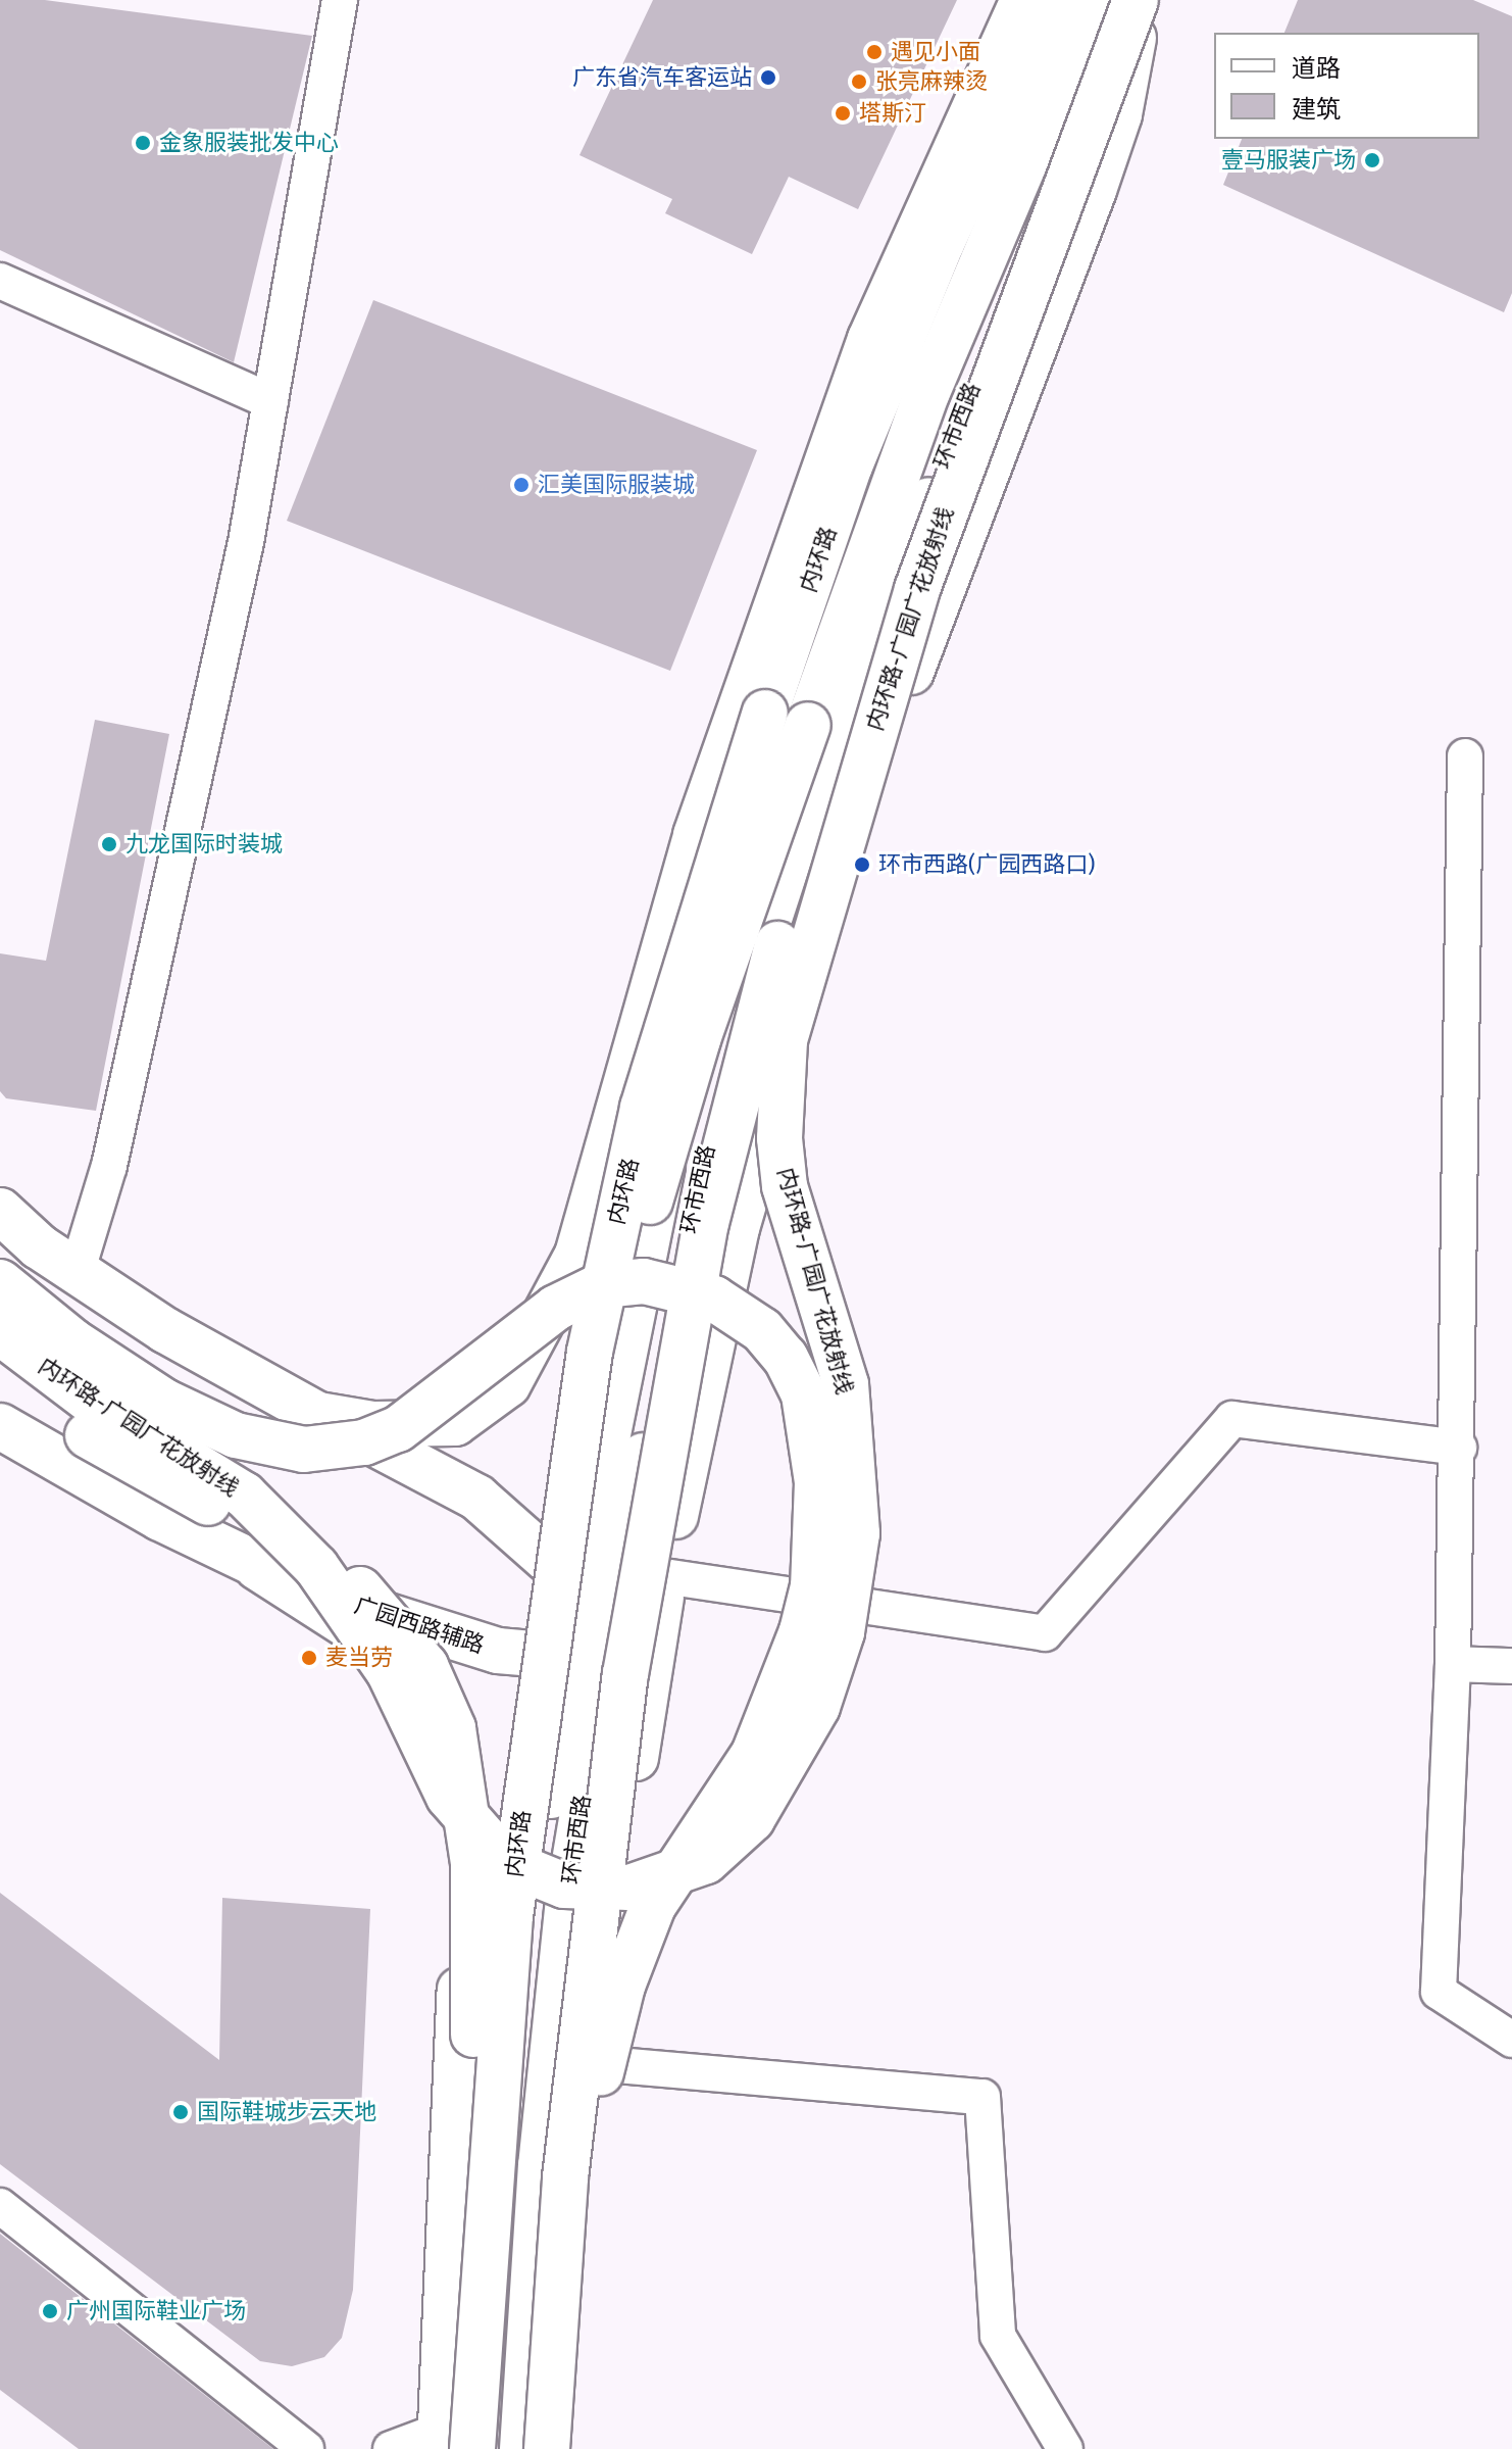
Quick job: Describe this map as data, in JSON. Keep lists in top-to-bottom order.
{
  "streets": {
    "main road": [
      "环市西路",
      "内环路",
      "内环路-广园广花放射线",
      "广园西路辅路"
    ]
  },
  "crossings": [
    ["环市西路", "内环路"],
    ["环市西路", "广园西路辅路"]
  ],
  "places": [
    "遇见小面",
    "广东省汽车客运站",
    "张亮麻辣烫",
    "塔斯汀",
    "金象服装批发中心",
    "壹马服装广场",
    "汇美国际服装城",
    "九龙国际时装城",
    "环市西路(广园西路口)",
    "麦当劳",
    "国际鞋城步云天地",
    "广州国际鞋业广场"
  ],
  "legend": ["道路", "建筑"]
}
